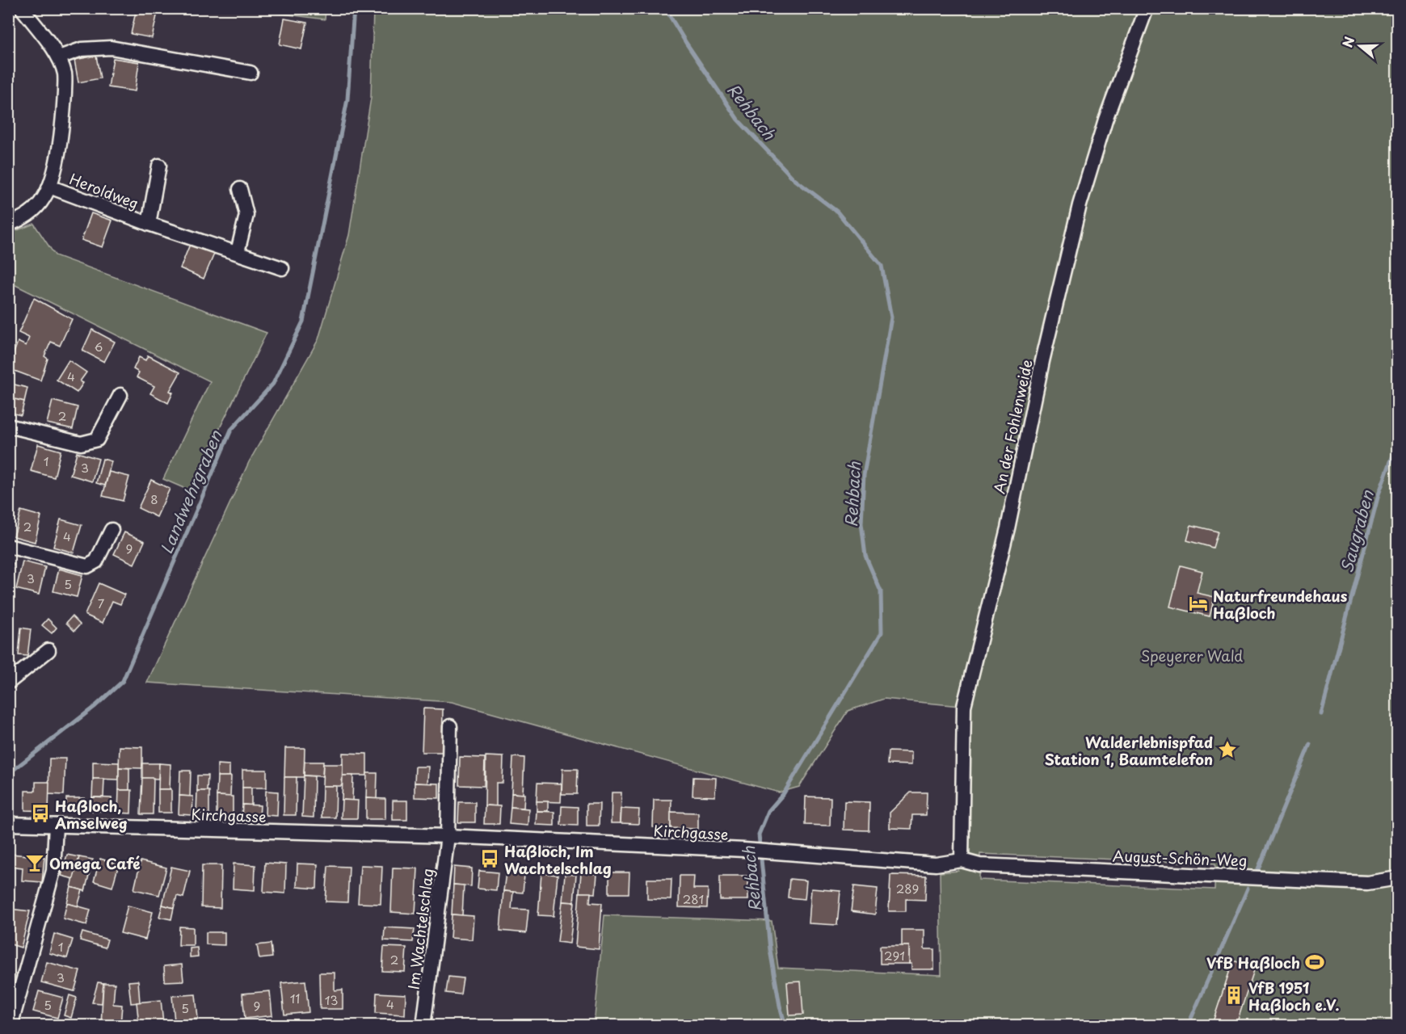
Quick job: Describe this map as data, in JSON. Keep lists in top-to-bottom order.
{
  "streets": {
    "street": [
      "Heroldweg",
      "An der Fohlenweide",
      "Kirchgasse",
      "August-Schön-Weg",
      "Im Wachtelschlag"
    ]
  },
  "crossings": [
    ["An der Fohlenweide", "Kirchgasse"],
    ["An der Fohlenweide", "August-Schön-Weg"],
    ["Kirchgasse", "August-Schön-Weg"],
    ["Kirchgasse", "Im Wachtelschlag"]
  ],
  "water": ["Rehbach", "Landwehrgraben", "Saugraben"],
  "parks": ["Speyerer Wald"],
  "places": {
    "hotel": ["Naturfreundehaus Haßloch"],
    "place": ["Walderlebnispfad Station 1, Baumtelefon"],
    "bus stop": ["Haßloch, Amselweg", "Haßloch, Im Wachtelschlag"],
    "bar": ["Omega Café"],
    "sports": ["VfB Haßloch"],
    "building": ["VfB 1951 Haßloch e.V."]
  },
  "house_numbers": [
    "6",
    "4",
    "2",
    "1",
    "3",
    "8",
    "2",
    "4",
    "9",
    "3",
    "5",
    "7",
    "289",
    "281",
    "1",
    "291",
    "2",
    "3",
    "11",
    "13",
    "4",
    "5",
    "9",
    "5"
  ],
  "north": "left"
}
